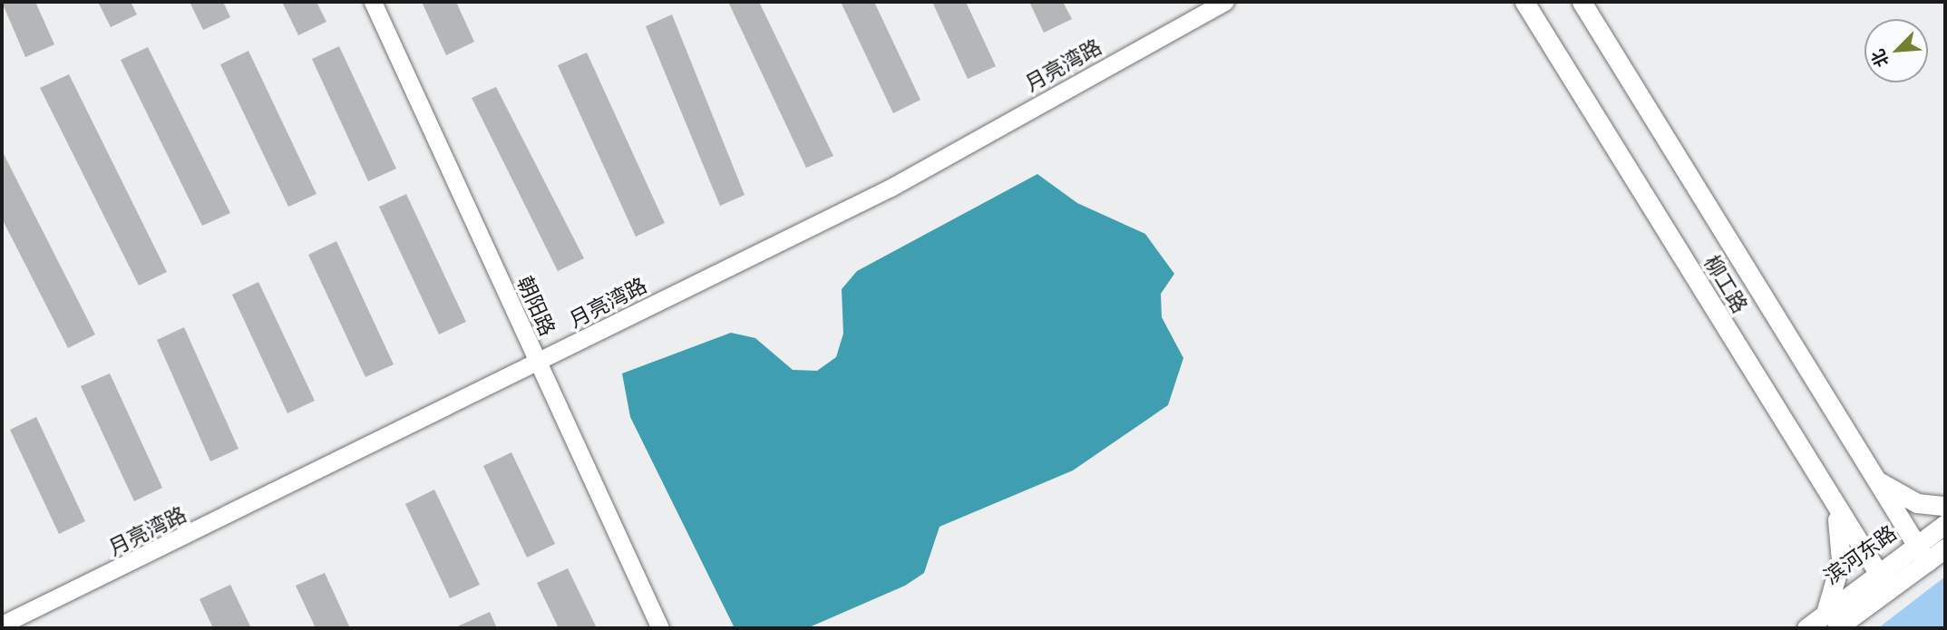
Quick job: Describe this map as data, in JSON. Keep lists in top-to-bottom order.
{
  "streets": {
    "main road": ["柳工路", "滨河东路"],
    "street": ["月亮湾路", "朝阳路"]
  },
  "crossings": [
    ["月亮湾路", "朝阳路"],
    ["柳工路", "滨河东路"]
  ],
  "north": "bottom left"
}
